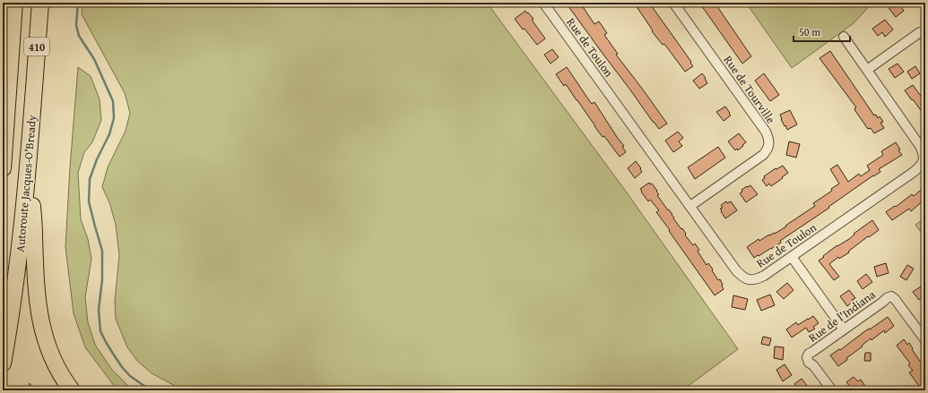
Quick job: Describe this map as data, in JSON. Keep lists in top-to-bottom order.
{
  "streets": {
    "highway": ["410", "Autoroute Jacques-O'Bready"],
    "street": ["Rue de Toulon", "Rue de Tourville", "Rue de l'Indiana"]
  },
  "crossings": [
    ["Rue de Toulon", "Rue de Tourville"]
  ],
  "scale_bar": "50 m"
}
